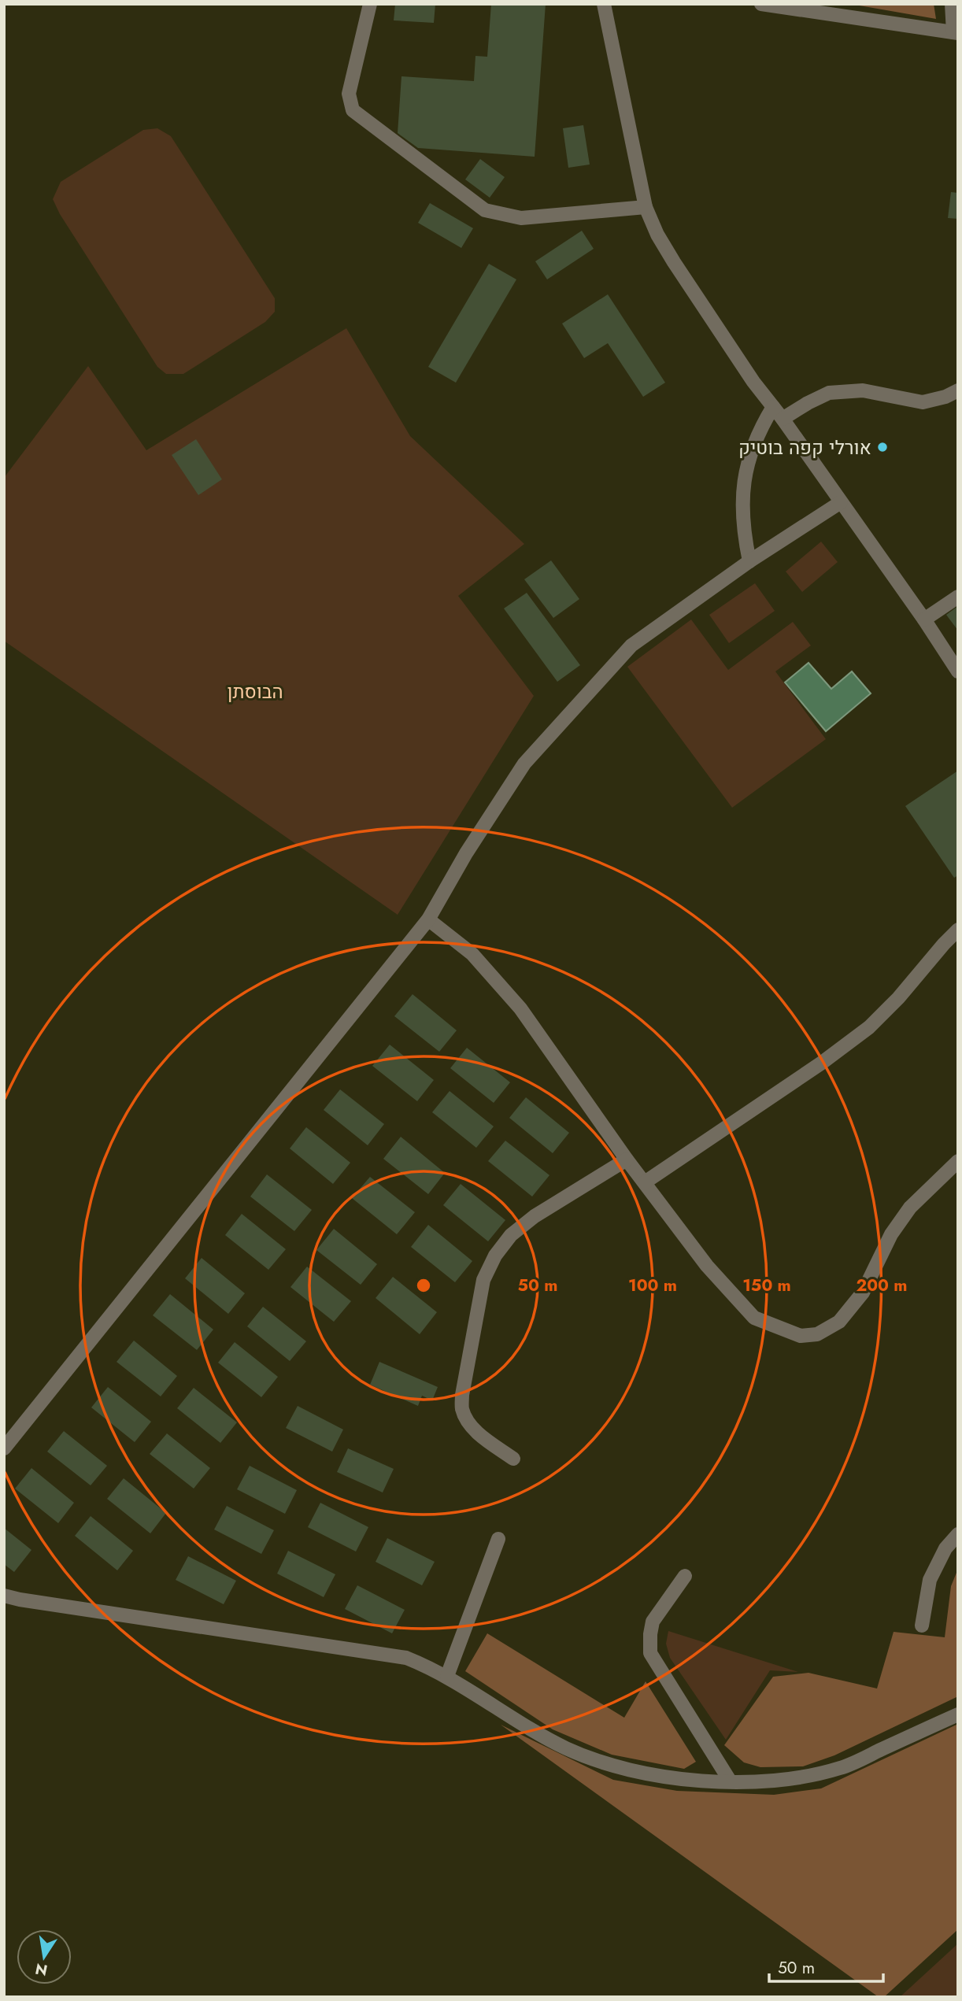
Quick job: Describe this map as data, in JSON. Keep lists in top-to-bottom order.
{
  "parks": ["הבוסתן"],
  "places": ["אורלי קפה בוטיק"],
  "scale_bar": "50 m",
  "north": "bottom",
  "rings": [
    "50 m",
    "100 m",
    "150 m",
    "200 m"
  ]
}
